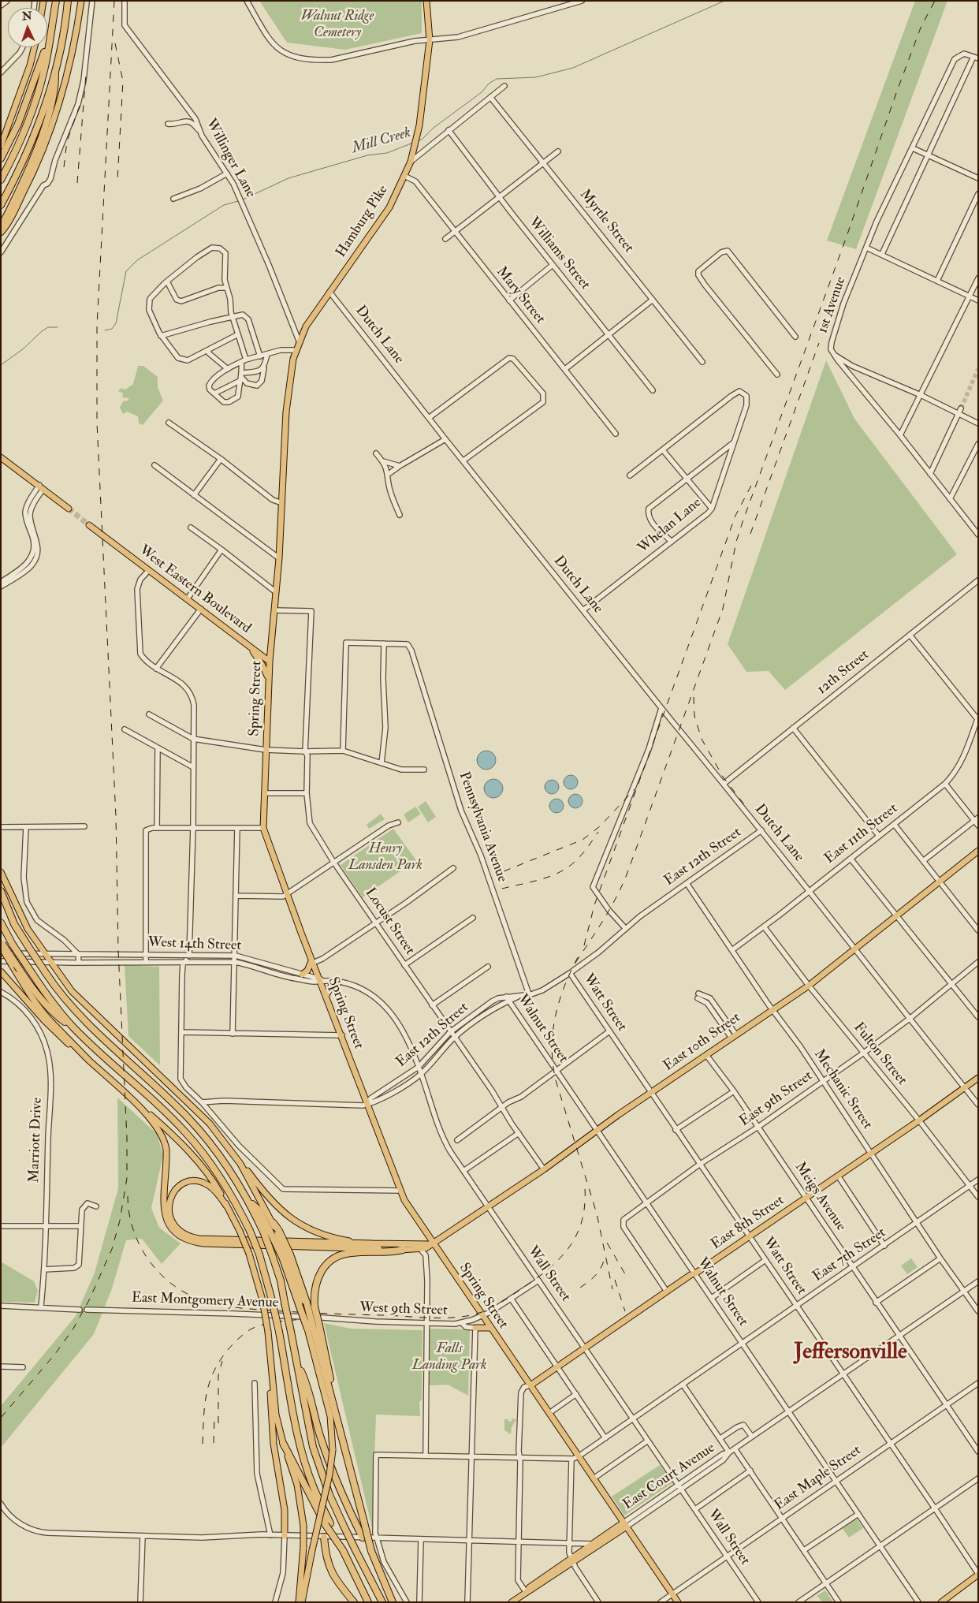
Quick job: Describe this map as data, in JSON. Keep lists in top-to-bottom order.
{
  "streets": {
    "main road": [
      "Hamburg Pike",
      "West Eastern Boulevard",
      "Spring Street",
      "East 10th Street",
      "East 8th Street"
    ],
    "street": [
      "Willinger Lane",
      "Myrtle Street",
      "Williams Street",
      "Mary Street",
      "1st Avenue",
      "Dutch Lane",
      "Whelan Lane",
      "12th Street",
      "Pennsylvania Avenue",
      "East 11th Street",
      "East 12th Street",
      "Locust Street",
      "West 14th Street",
      "Watt Street",
      "Walnut Street",
      "Fulton Street",
      "Mechanic Street",
      "East 9th Street",
      "Marriott Drive",
      "Meigs Avenue",
      "East 7th Street",
      "Wall Street",
      "East Montgomery Avenue",
      "West 9th Street",
      "East Court Avenue",
      "East Maple Street"
    ]
  },
  "crossings": [
    ["Willinger Lane", "Hamburg Pike"],
    ["Hamburg Pike", "Mary Street"],
    ["Hamburg Pike", "Dutch Lane"],
    ["Hamburg Pike", "Spring Street"],
    ["Dutch Lane", "Whelan Lane"],
    ["Dutch Lane", "12th Street"],
    ["Dutch Lane", "East 11th Street"],
    ["Dutch Lane", "East 12th Street"],
    ["Dutch Lane", "East 10th Street"],
    ["Dutch Lane", "East 9th Street"],
    ["Dutch Lane", "East 8th Street"],
    ["West Eastern Boulevard", "Spring Street"],
    ["Spring Street", "East 12th Street"],
    ["Spring Street", "Locust Street"],
    ["Spring Street", "West 14th Street"],
    ["Spring Street", "East 10th Street"],
    ["Spring Street", "East 8th Street"],
    ["Spring Street", "East 7th Street"],
    ["Spring Street", "Wall Street"],
    ["Spring Street", "West 9th Street"],
    ["Spring Street", "East Court Avenue"],
    ["Spring Street", "East Maple Street"],
    ["Pennsylvania Avenue", "East 12th Street"],
    ["East 11th Street", "Fulton Street"],
    ["East 11th Street", "Mechanic Street"],
    ["East 12th Street", "Locust Street"],
    ["East 12th Street", "Watt Street"],
    ["East 12th Street", "Walnut Street"],
    ["East 12th Street", "Mechanic Street"],
    ["East 12th Street", "Wall Street"],
    ["Locust Street", "East 10th Street"],
    ["West 14th Street", "Wall Street"],
    ["Watt Street", "East 10th Street"],
    ["Watt Street", "East 9th Street"],
    ["Watt Street", "East 8th Street"],
    ["Watt Street", "East 7th Street"],
    ["Watt Street", "East Court Avenue"],
    ["Watt Street", "East Maple Street"],
    ["Walnut Street", "East 10th Street"],
    ["Walnut Street", "East 9th Street"],
    ["Walnut Street", "East 8th Street"],
    ["Walnut Street", "East 7th Street"],
    ["Walnut Street", "East Court Avenue"],
    ["Walnut Street", "East Maple Street"],
    ["East 10th Street", "Fulton Street"],
    ["East 10th Street", "Mechanic Street"],
    ["East 10th Street", "Meigs Avenue"],
    ["East 10th Street", "Wall Street"],
    ["Fulton Street", "East 9th Street"],
    ["Fulton Street", "East 8th Street"],
    ["Fulton Street", "East 7th Street"],
    ["Mechanic Street", "East 9th Street"],
    ["Mechanic Street", "East 8th Street"],
    ["Mechanic Street", "East 7th Street"],
    ["Mechanic Street", "East Court Avenue"],
    ["East 9th Street", "Meigs Avenue"],
    ["East 9th Street", "East 8th Street"],
    ["Meigs Avenue", "East 8th Street"],
    ["Meigs Avenue", "East 7th Street"],
    ["Meigs Avenue", "East Court Avenue"],
    ["Meigs Avenue", "East Maple Street"],
    ["East 8th Street", "Wall Street"],
    ["East 7th Street", "Wall Street"],
    ["Wall Street", "East Court Avenue"],
    ["Wall Street", "East Maple Street"],
    ["East Montgomery Avenue", "West 9th Street"]
  ],
  "districts": ["Jeffersonville"],
  "water": ["Mill Creek"],
  "parks": ["Walnut Ridge Cemetery", "Henry Lansden Park", "Falls Landing Park"],
  "north": "top"
}
